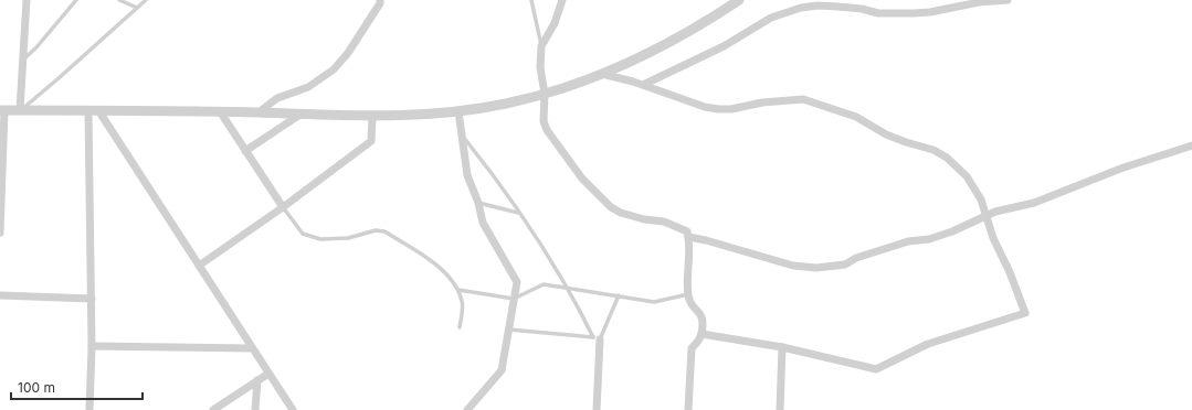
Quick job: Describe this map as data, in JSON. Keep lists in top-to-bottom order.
{
  "scale_bar": "100 m"
}
